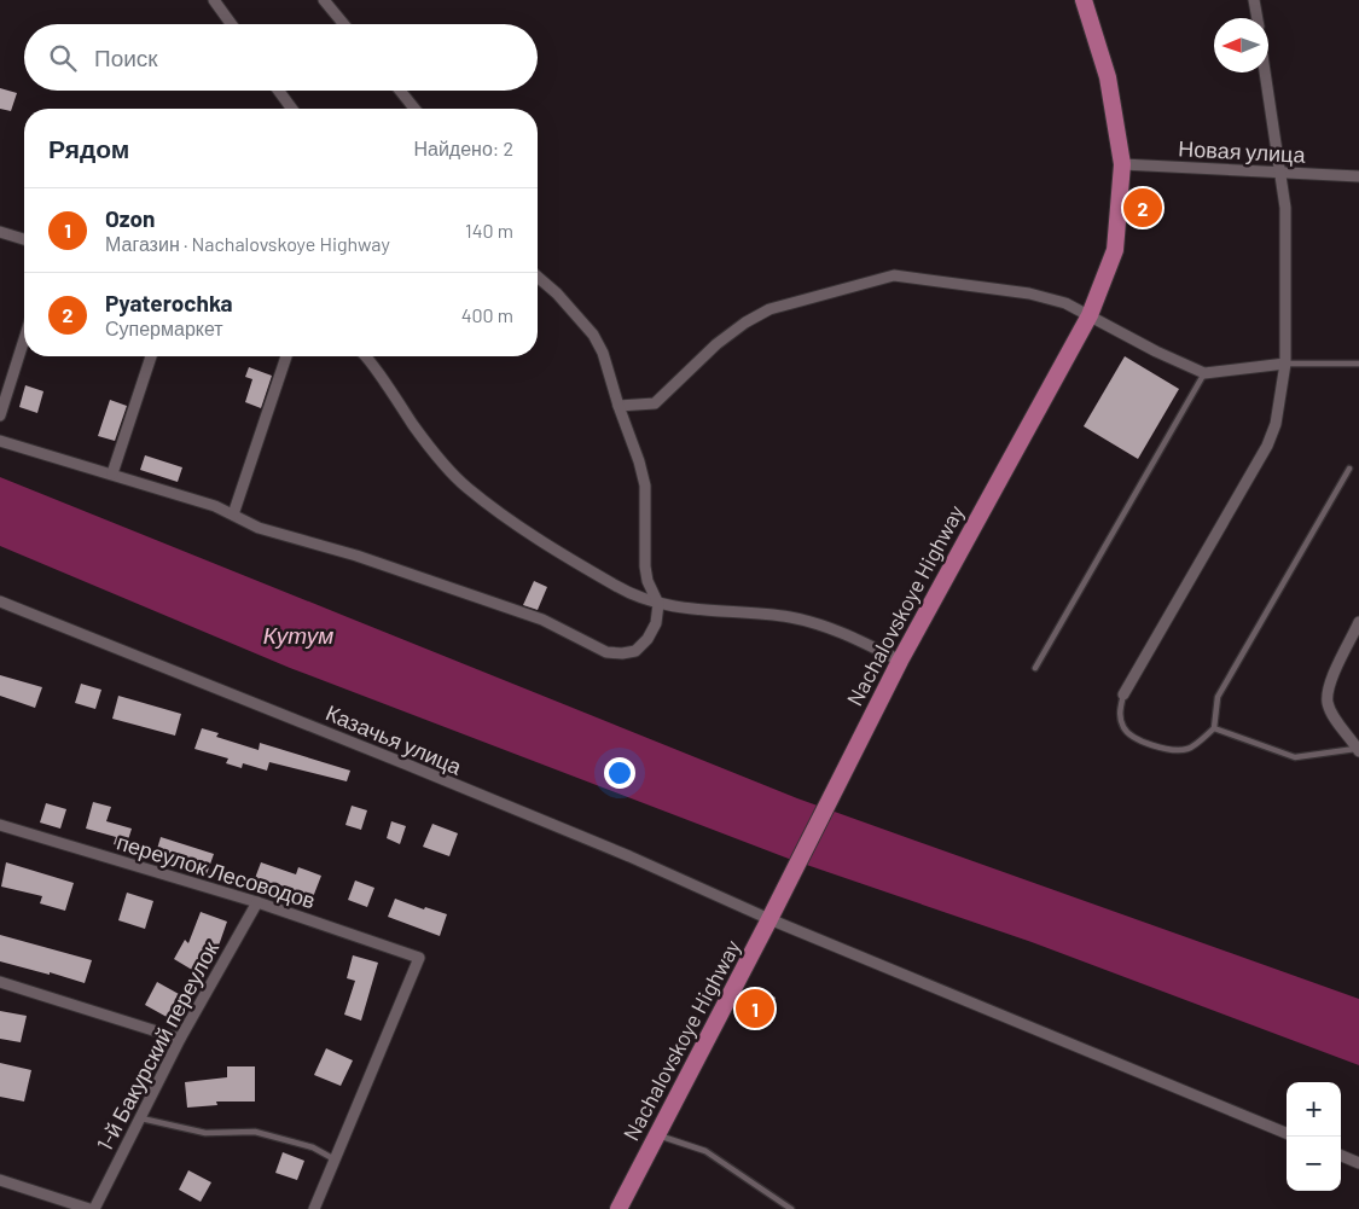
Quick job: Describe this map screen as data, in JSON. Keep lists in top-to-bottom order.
{
  "streets": {
    "main road": ["Nachalovskoye Highway"],
    "street": [
      "Новая улица",
      "Казачья улица",
      "переулок Лесоводов",
      "1-й Бакурский переулок"
    ]
  },
  "crossings": [
    ["Новая улица", "Nachalovskoye Highway"],
    ["Nachalovskoye Highway", "Казачья улица"],
    ["переулок Лесоводов", "1-й Бакурский переулок"]
  ],
  "water": ["Кутум"],
  "north": "left",
  "page": {
    "search": "Поиск",
    "heading": ["Рядом", "Найдено: 2"],
    "pins": ["2", "1"],
    "list": [
      {
        "mark": "1",
        "name": "Ozon",
        "note": "Магазин · Nachalovskoye Highway",
        "value": "140 m"
      },
      {
        "mark": "2",
        "name": "Pyaterochka",
        "note": "Супермаркет",
        "value": "400 m"
      }
    ],
    "map_buttons": ["+", "−"]
  }
}
